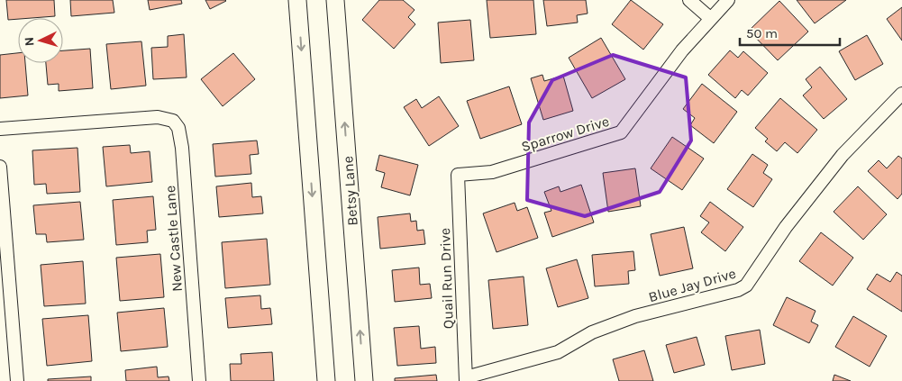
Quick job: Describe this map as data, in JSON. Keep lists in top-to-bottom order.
{
  "streets": {
    "main road": ["Betsy Lane"],
    "street": [
      "Sparrow Drive",
      "New Castle Lane",
      "Quail Run Drive",
      "Blue Jay Drive"
    ]
  },
  "crossings": [
    ["Sparrow Drive", "Quail Run Drive"],
    ["Quail Run Drive", "Blue Jay Drive"]
  ],
  "scale_bar": "50 m",
  "north": "left"
}
